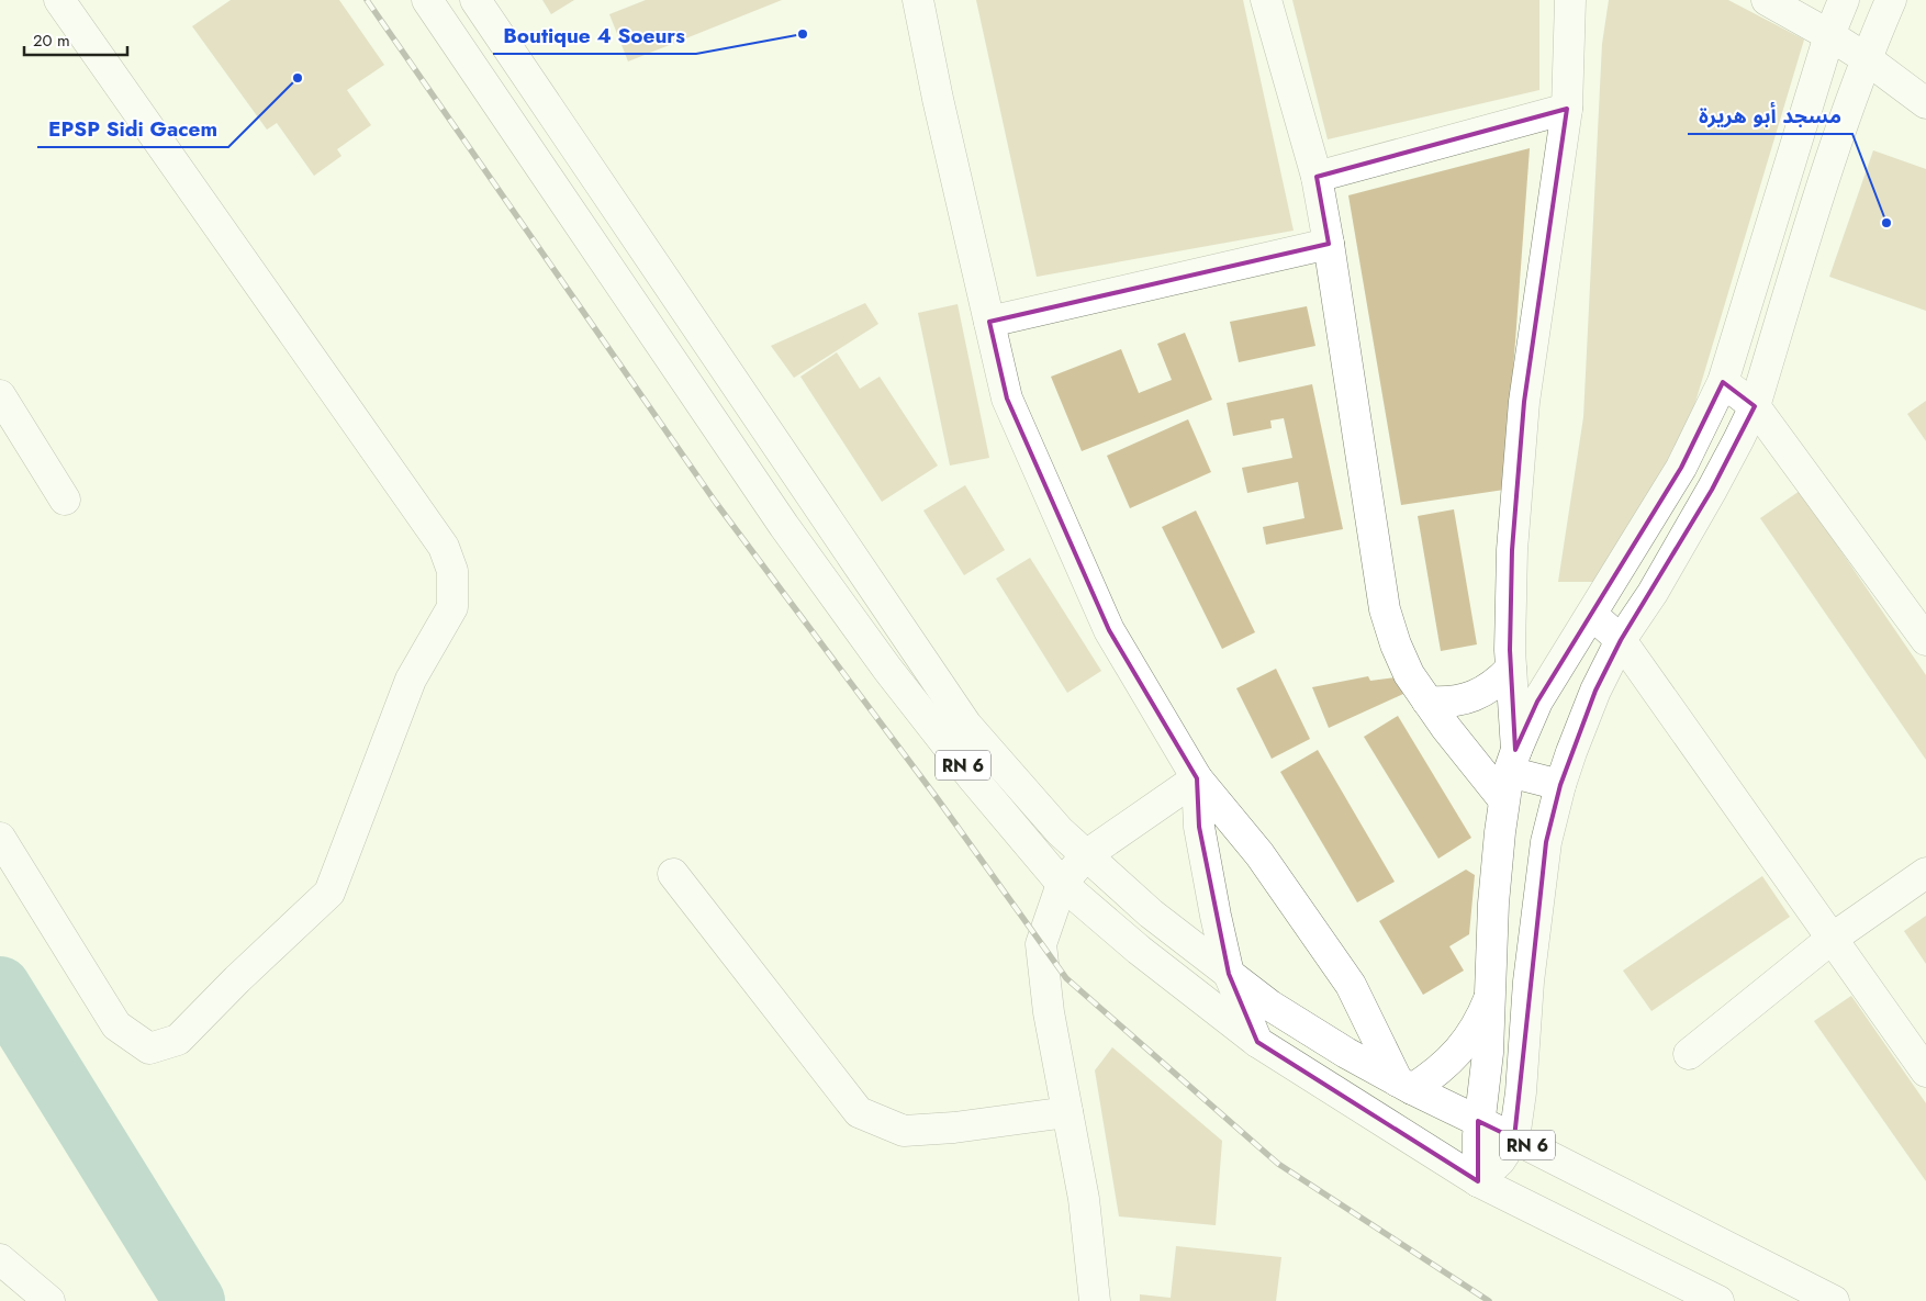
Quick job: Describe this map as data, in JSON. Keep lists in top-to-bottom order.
{
  "streets": {
    "main road": ["RN 6"]
  },
  "places": ["Boutique 4 Soeurs", "EPSP Sidi Gacem", "مسجد أبو هريرة"],
  "scale_bar": "20 m"
}
